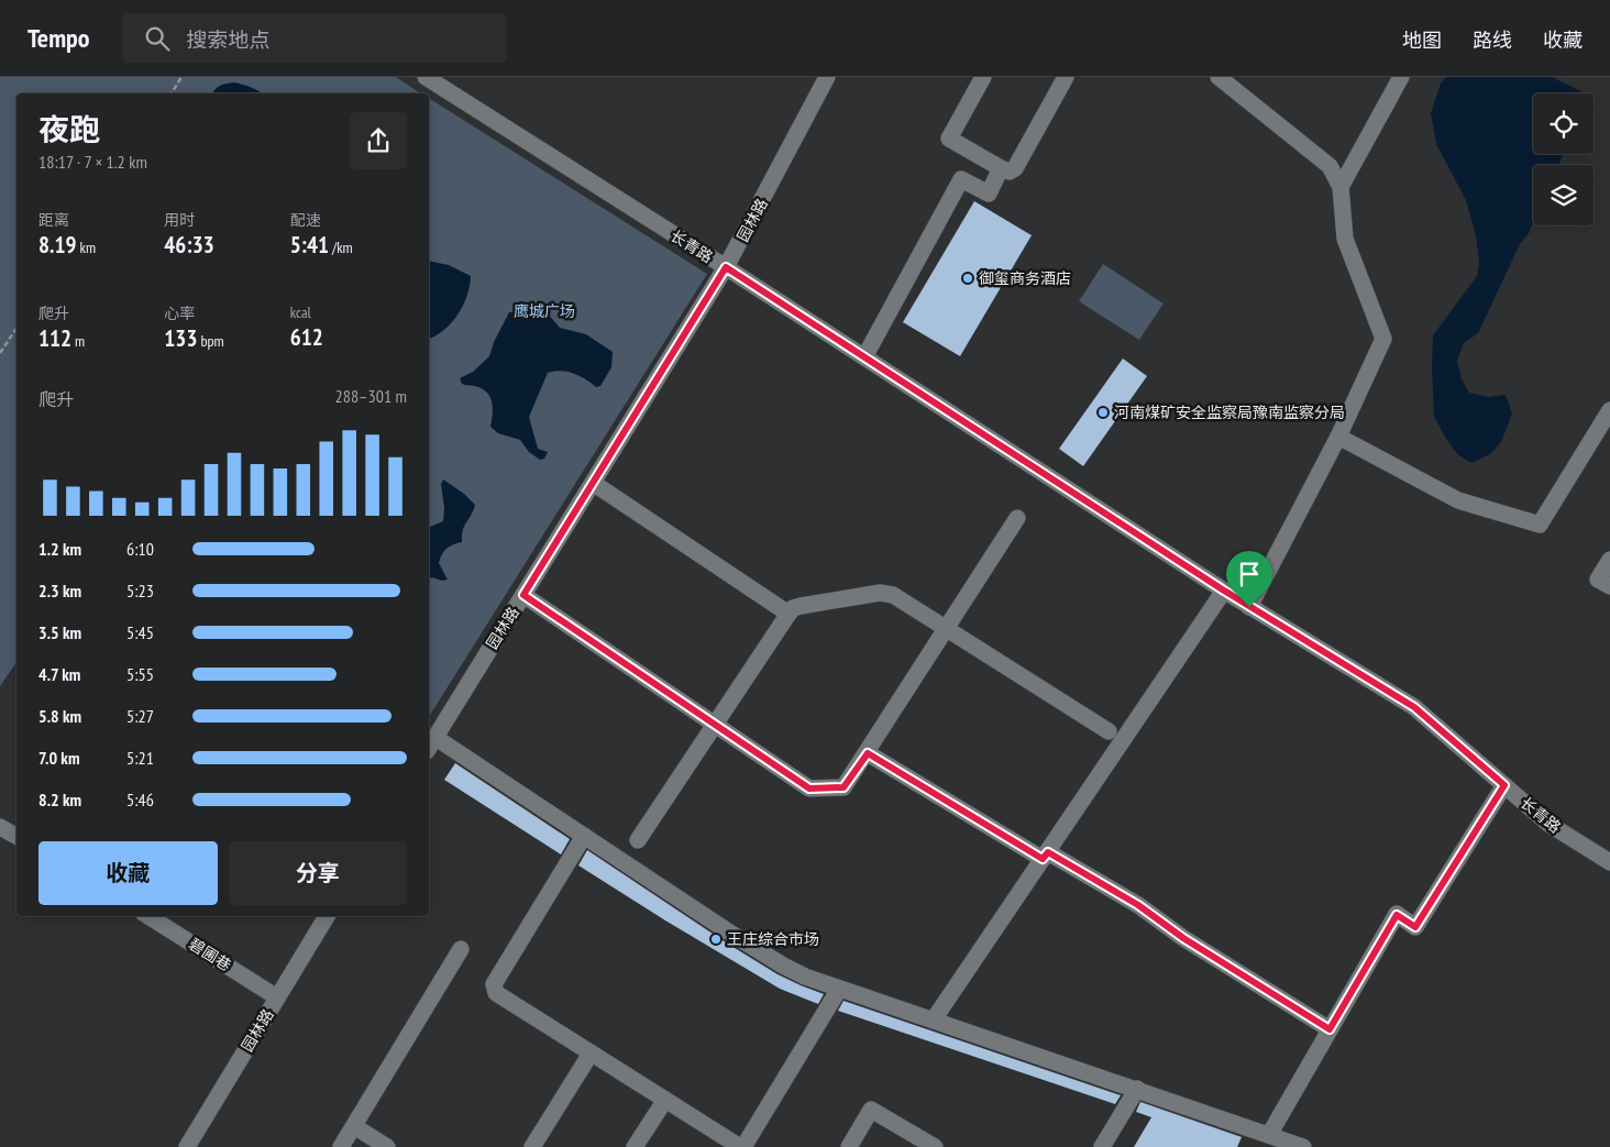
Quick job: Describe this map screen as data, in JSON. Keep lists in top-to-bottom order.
{
  "streets": {
    "street": ["园林路", "长青路", "碧圃巷"]
  },
  "crossings": [
    ["园林路", "长青路"],
    ["园林路", "碧圃巷"]
  ],
  "parks": ["鹰城广场"],
  "places": ["御玺商务酒店", "河南煤矿安全监察局豫南监察分局", "王庄综合市场"],
  "page": {
    "header": "Tempo",
    "search": "搜索地点",
    "nav": ["地图", "路线", "收藏"],
    "heading": ["夜跑", "18:17 · 7 × 1.2 km"],
    "stats": [
      ["距离", "8.19 km"],
      ["用时", "46:33"],
      ["配速", "5:41 /km"],
      ["爬升", "112 m"],
      ["心率", "133 bpm"],
      ["kcal", "612"]
    ],
    "chart": ["爬升", "288–301 m"],
    "list": [
      {
        "name": "1.2 km",
        "note": "6:10"
      },
      {
        "name": "2.3 km",
        "note": "5:23"
      },
      {
        "name": "3.5 km",
        "note": "5:45"
      },
      {
        "name": "4.7 km",
        "note": "5:55"
      },
      {
        "name": "5.8 km",
        "note": "5:27"
      },
      {
        "name": "7.0 km",
        "note": "5:21"
      },
      {
        "name": "8.2 km",
        "note": "5:46"
      }
    ],
    "buttons": ["收藏", "分享"]
  }
}
